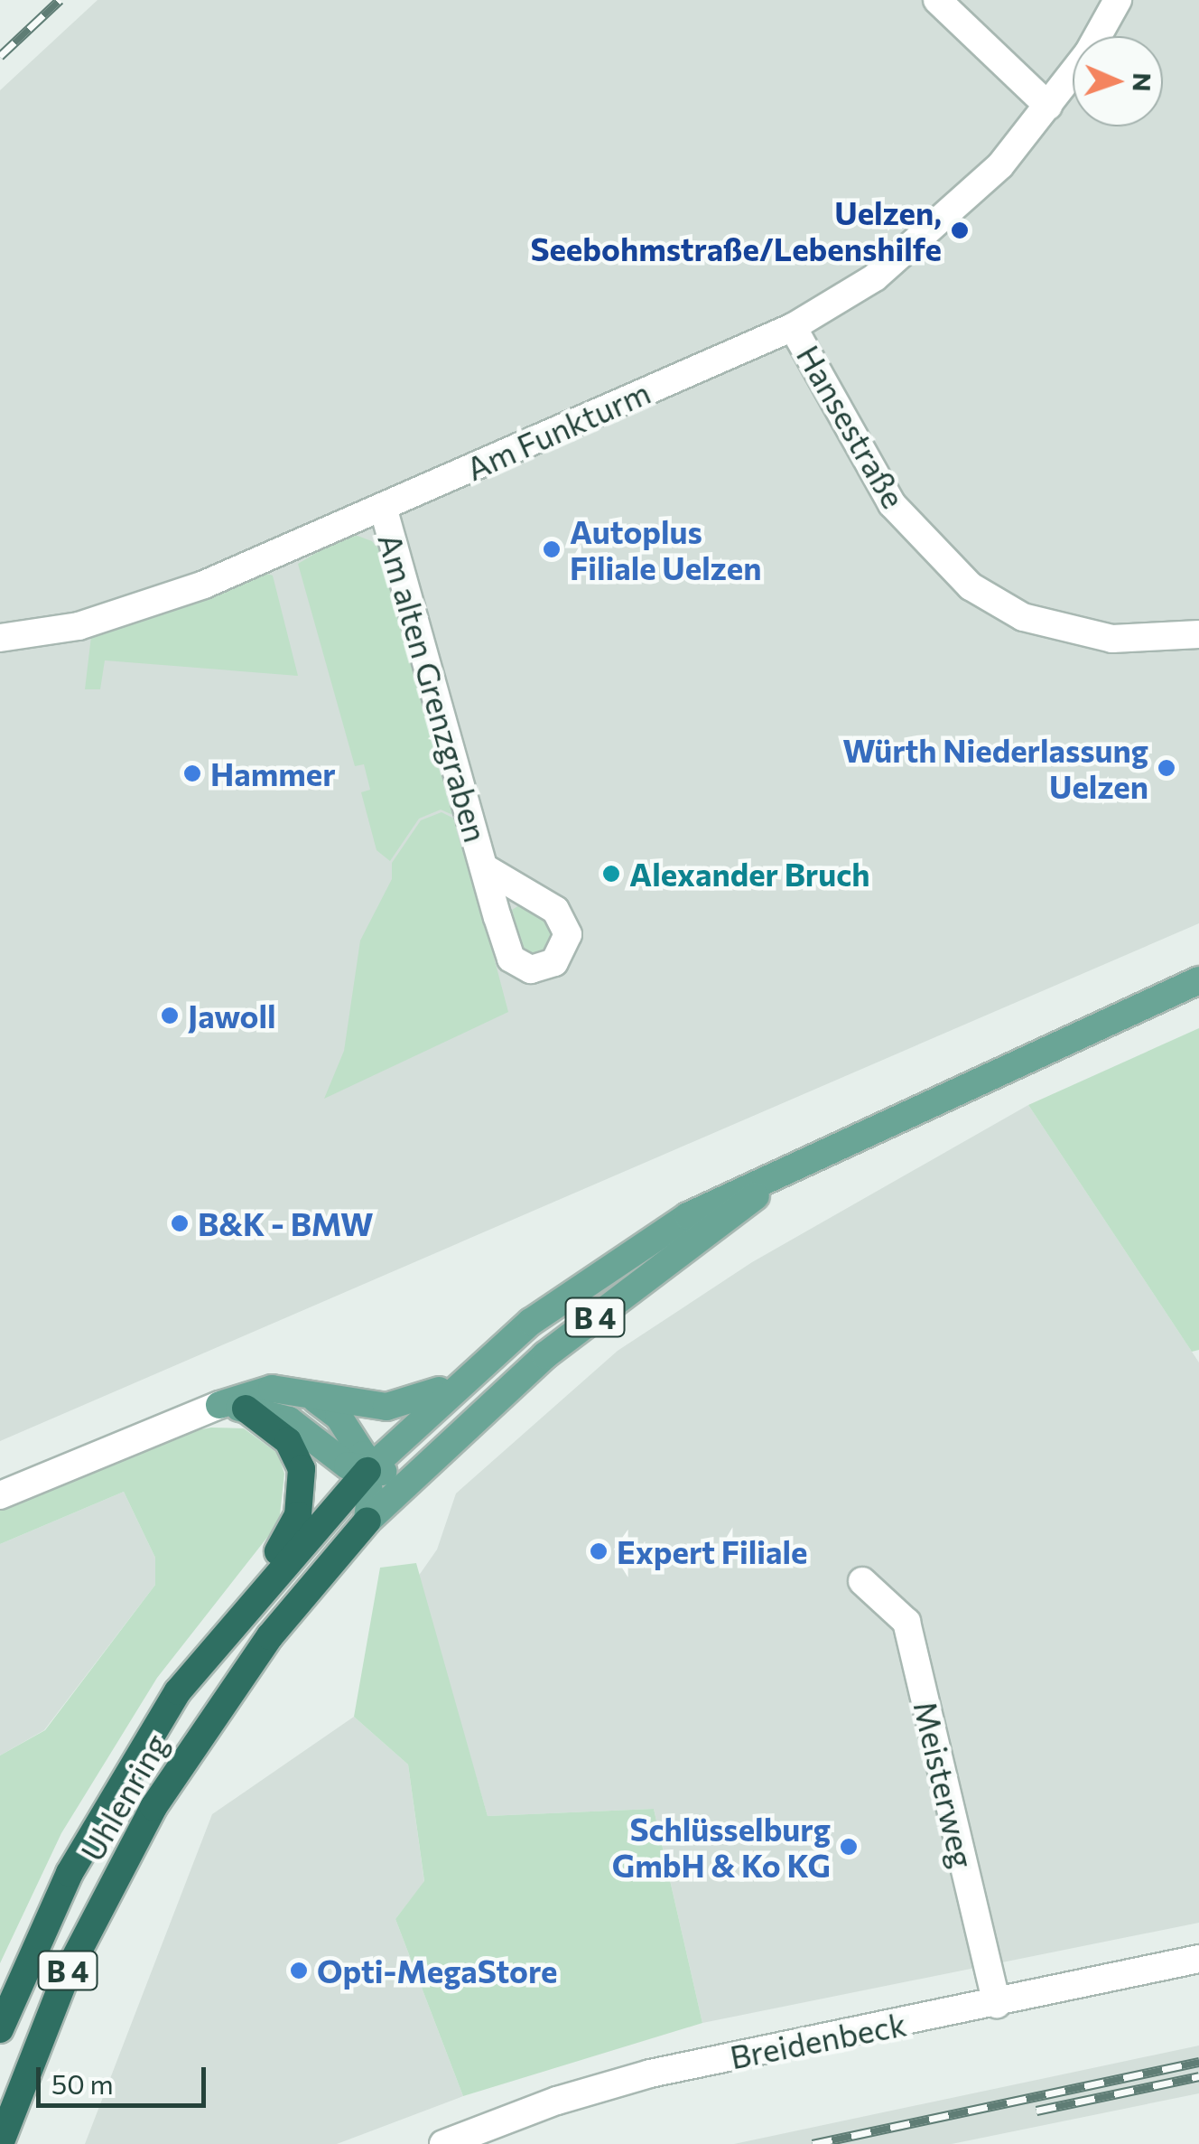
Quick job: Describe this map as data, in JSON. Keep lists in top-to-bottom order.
{
  "streets": {
    "highway": ["B 4", "Uhlenring"],
    "street": [
      "Hansestraße",
      "Am Funkturm",
      "Am alten Grenzgraben",
      "Meisterweg",
      "Breidenbeck"
    ]
  },
  "crossings": [
    ["Hansestraße", "Am Funkturm"],
    ["Am Funkturm", "Am alten Grenzgraben"],
    ["B 4", "Uhlenring"],
    ["Meisterweg", "Breidenbeck"]
  ],
  "places": [
    "Uelzen, Seebohmstraße/Lebenshilfe",
    "Autoplus Filiale Uelzen",
    "Würth Niederlassung Uelzen",
    "Hammer",
    "Alexander Bruch",
    "Jawoll",
    "B&K - BMW",
    "Expert Filiale",
    "Schlüsselburg GmbH & Ko KG",
    "Opti-MegaStore"
  ],
  "scale_bar": "50 m",
  "north": "right"
}
